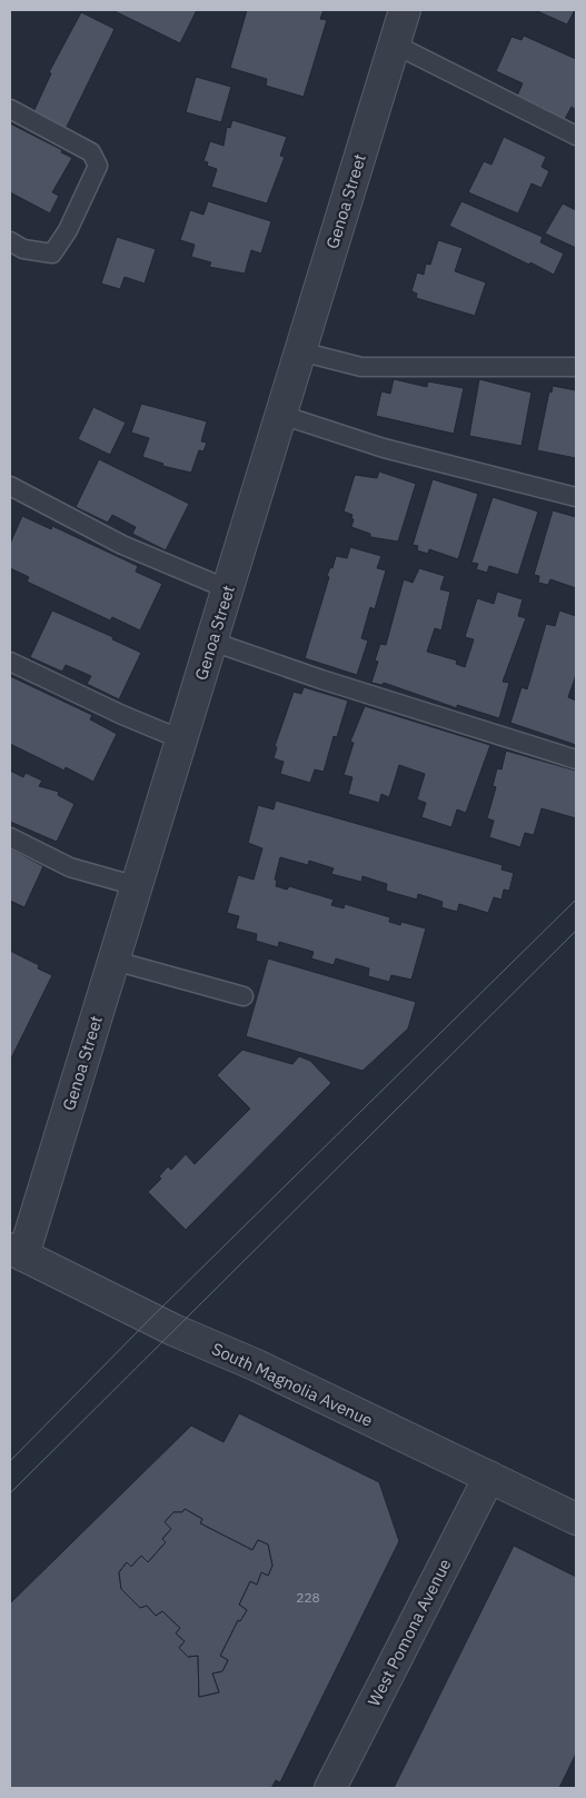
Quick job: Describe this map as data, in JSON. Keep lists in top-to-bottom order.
{
  "streets": {
    "street": ["Genoa Street", "South Magnolia Avenue", "West Pomona Avenue"]
  },
  "crossings": [
    ["Genoa Street", "South Magnolia Avenue"],
    ["South Magnolia Avenue", "West Pomona Avenue"]
  ],
  "house_numbers": ["228"]
}
